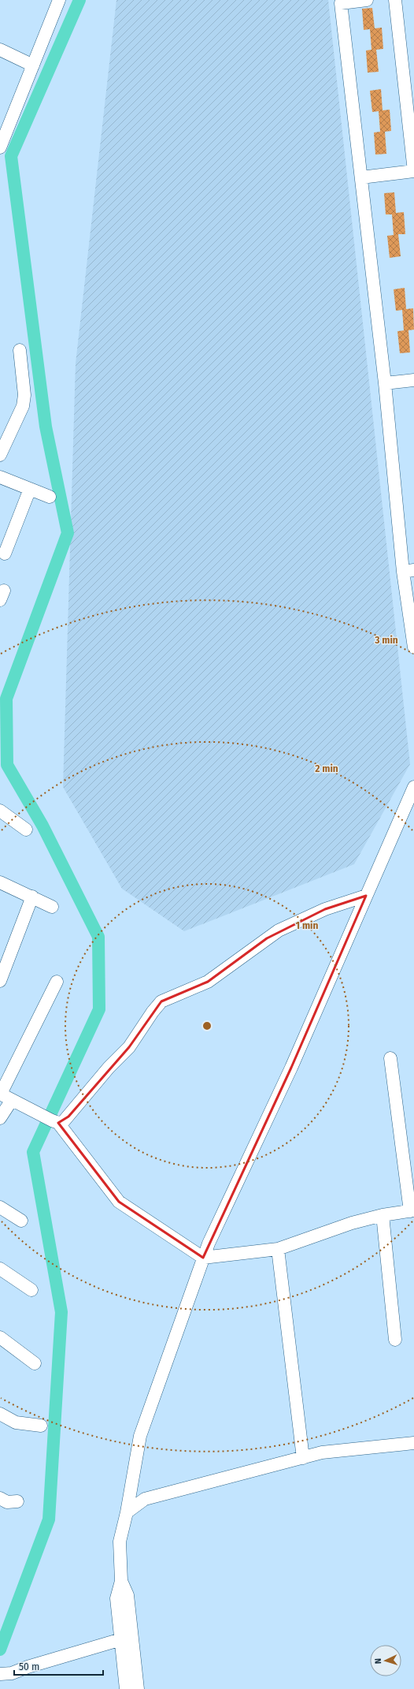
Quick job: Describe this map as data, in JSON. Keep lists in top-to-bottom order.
{
  "scale_bar": "50 m",
  "north": "left",
  "rings": ["3 min", "2 min", "1 min"]
}
